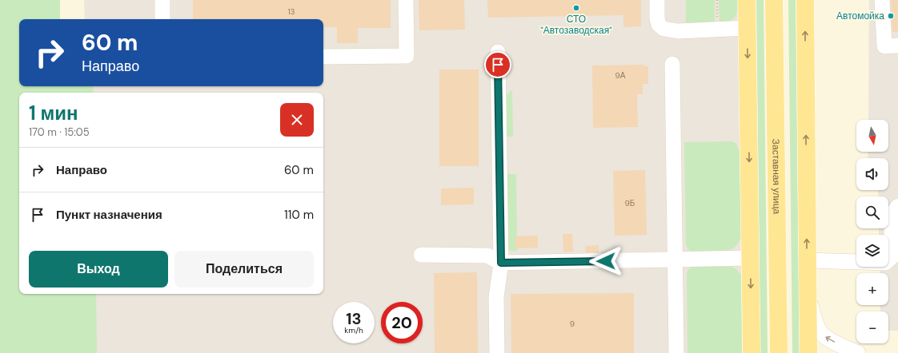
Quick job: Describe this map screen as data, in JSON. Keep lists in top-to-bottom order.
{
  "streets": {
    "main road": ["Заставная улица"]
  },
  "places": ["СТО \"Автозаводская\"", "Автомойка"],
  "house_numbers": [
    "13",
    "9А",
    "9Б",
    "9"
  ],
  "north": "bottom",
  "page": {
    "turn": ["60 m", "Направо"],
    "heading": ["1 мин", "170 m · 15:05"],
    "map_buttons": ["+", "−"],
    "list": [
      {
        "name": "Направо",
        "value": "60 m"
      },
      {
        "name": "Пункт назначения",
        "value": "110 m"
      }
    ],
    "buttons": ["Выход", "Поделиться"],
    "speed": "13 km/h",
    "limit": "20"
  }
}
